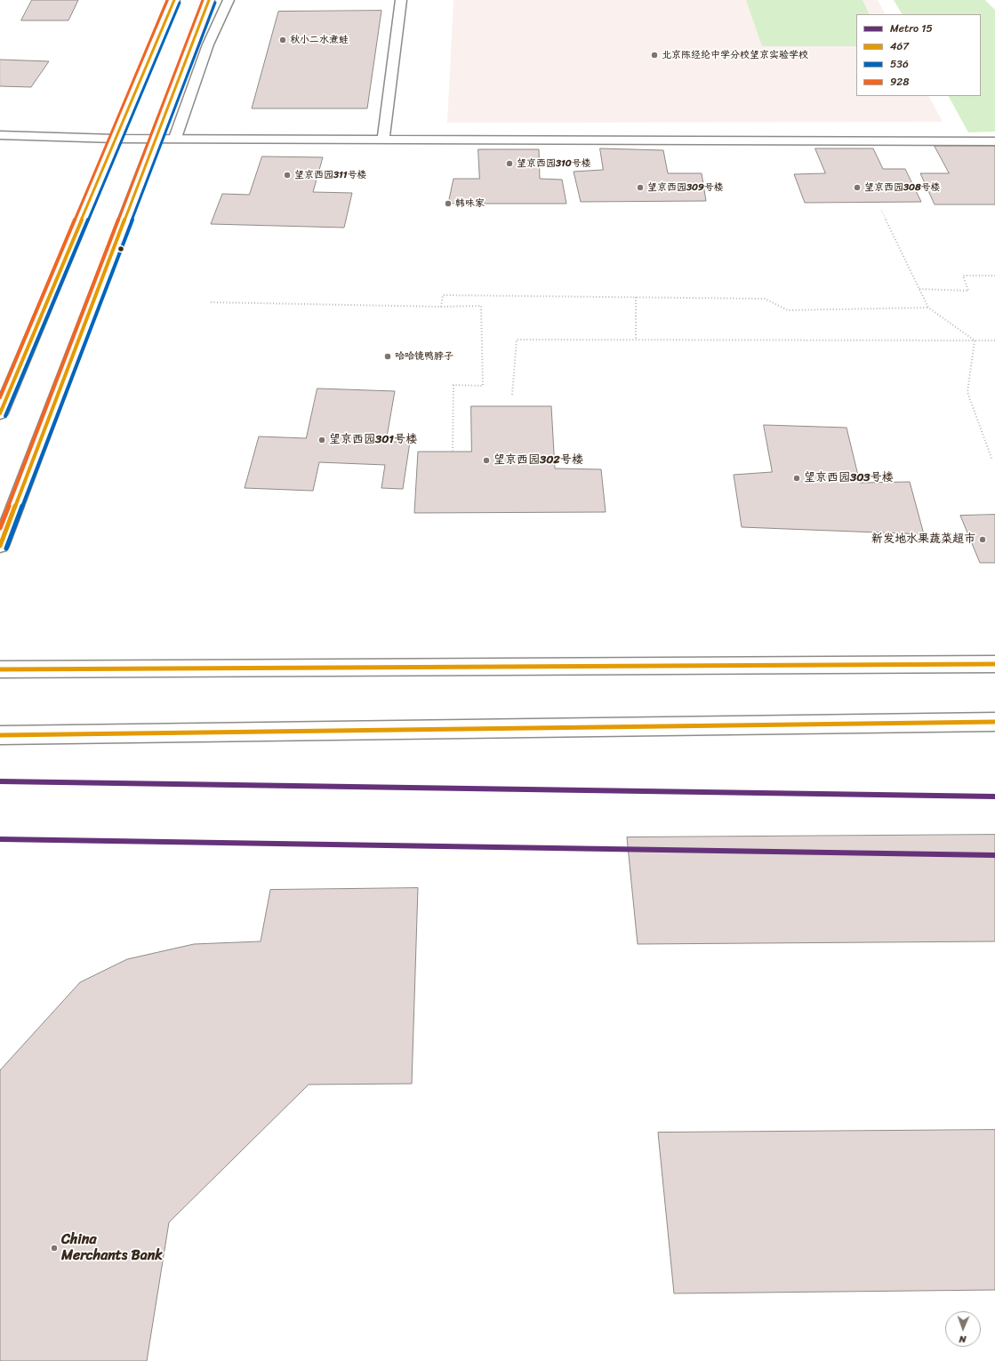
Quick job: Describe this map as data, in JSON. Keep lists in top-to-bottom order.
{
  "places": [
    "秋小二水煮蛙",
    "北京陈经纶中学分校望京实验学校",
    "望京西园310号楼",
    "望京西园311号楼",
    "望京西园309号楼",
    "望京西园308号楼",
    "韩味家",
    "哈哈镜鸭脖子",
    "望京西园301号楼",
    "望京西园302号楼",
    "望京西园303号楼",
    "新发地水果蔬菜超市",
    "China Merchants Bank"
  ],
  "lines": [
    "transit line 467",
    "transit line 928",
    "transit line 536",
    "metro line 15"
  ],
  "legend": [
    "Metro 15",
    "467",
    "536",
    "928"
  ],
  "north": "bottom"
}
